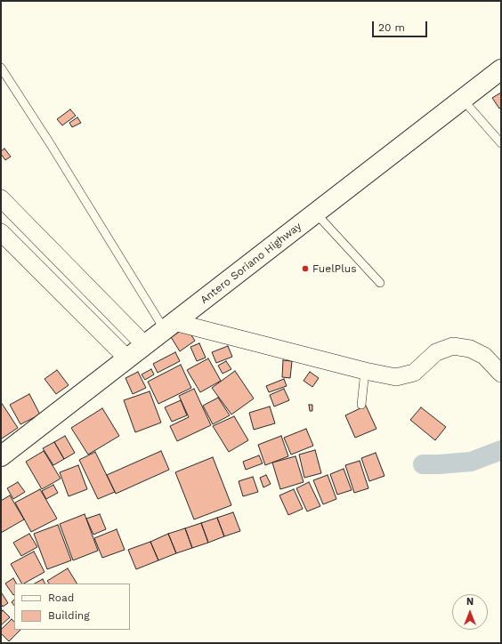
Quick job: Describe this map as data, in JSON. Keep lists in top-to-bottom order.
{
  "streets": {
    "main road": ["Antero Soriano Highway"]
  },
  "places": ["FuelPlus"],
  "legend": ["Road", "Building"],
  "scale_bar": "20 m",
  "north": "top"
}
